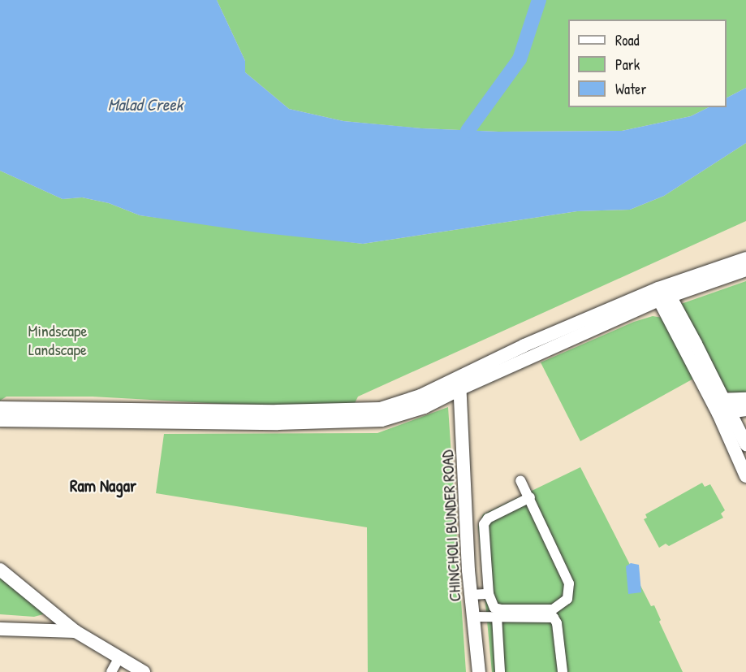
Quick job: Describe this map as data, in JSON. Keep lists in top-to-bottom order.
{
  "streets": {
    "street": ["CHINCHOLI BUNDER ROAD"]
  },
  "districts": ["Ram Nagar"],
  "water": ["Malad Creek"],
  "parks": ["Mindscape Landscape"],
  "legend": ["Road", "Park", "Water"]
}
